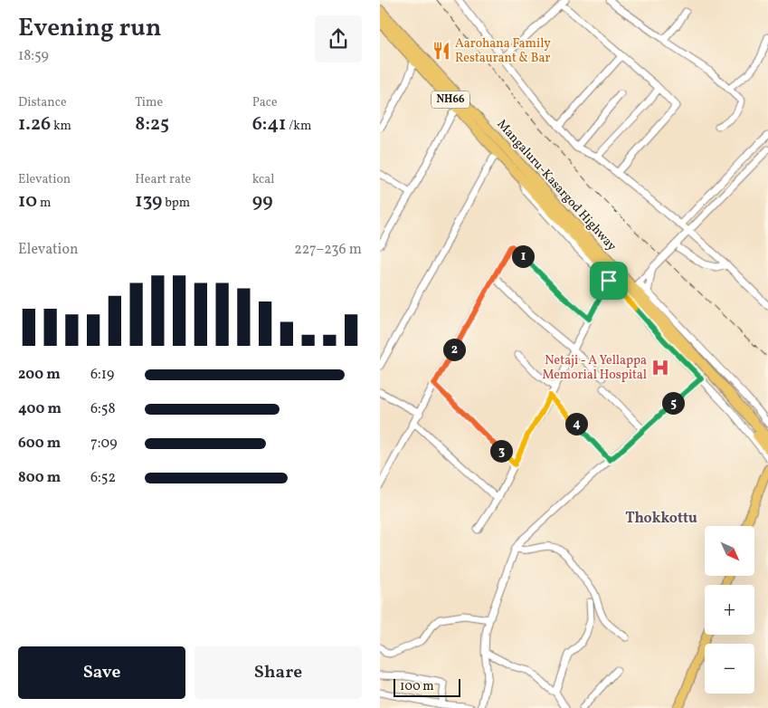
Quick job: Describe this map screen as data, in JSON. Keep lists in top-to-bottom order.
{
  "streets": {
    "highway": ["NH66", "Mangaluru-Kasargod Highway"]
  },
  "districts": ["Thokkottu"],
  "places": {
    "restaurant": ["Aarohana Family Restaurant & Bar"],
    "hospital": ["Netaji - A Yellappa Memorial Hospital"]
  },
  "scale_bar": "100 m",
  "north": "bottom right",
  "page": {
    "heading": ["Evening run", "18:59"],
    "stats": [
      ["Distance", "1.26 km"],
      ["Time", "8:25"],
      ["Pace", "6:41 /km"],
      ["Elevation", "10 m"],
      ["Heart rate", "139 bpm"],
      ["kcal", "99"]
    ],
    "chart": ["Elevation", "227–236 m"],
    "pins": [
      "1",
      "2",
      "5",
      "4",
      "3"
    ],
    "list": [
      {
        "name": "200 m",
        "note": "6:19"
      },
      {
        "name": "400 m",
        "note": "6:58"
      },
      {
        "name": "600 m",
        "note": "7:09"
      },
      {
        "name": "800 m",
        "note": "6:52"
      }
    ],
    "map_buttons": ["+", "−"],
    "buttons": ["Save", "Share"],
    "scale": "100 m"
  }
}
